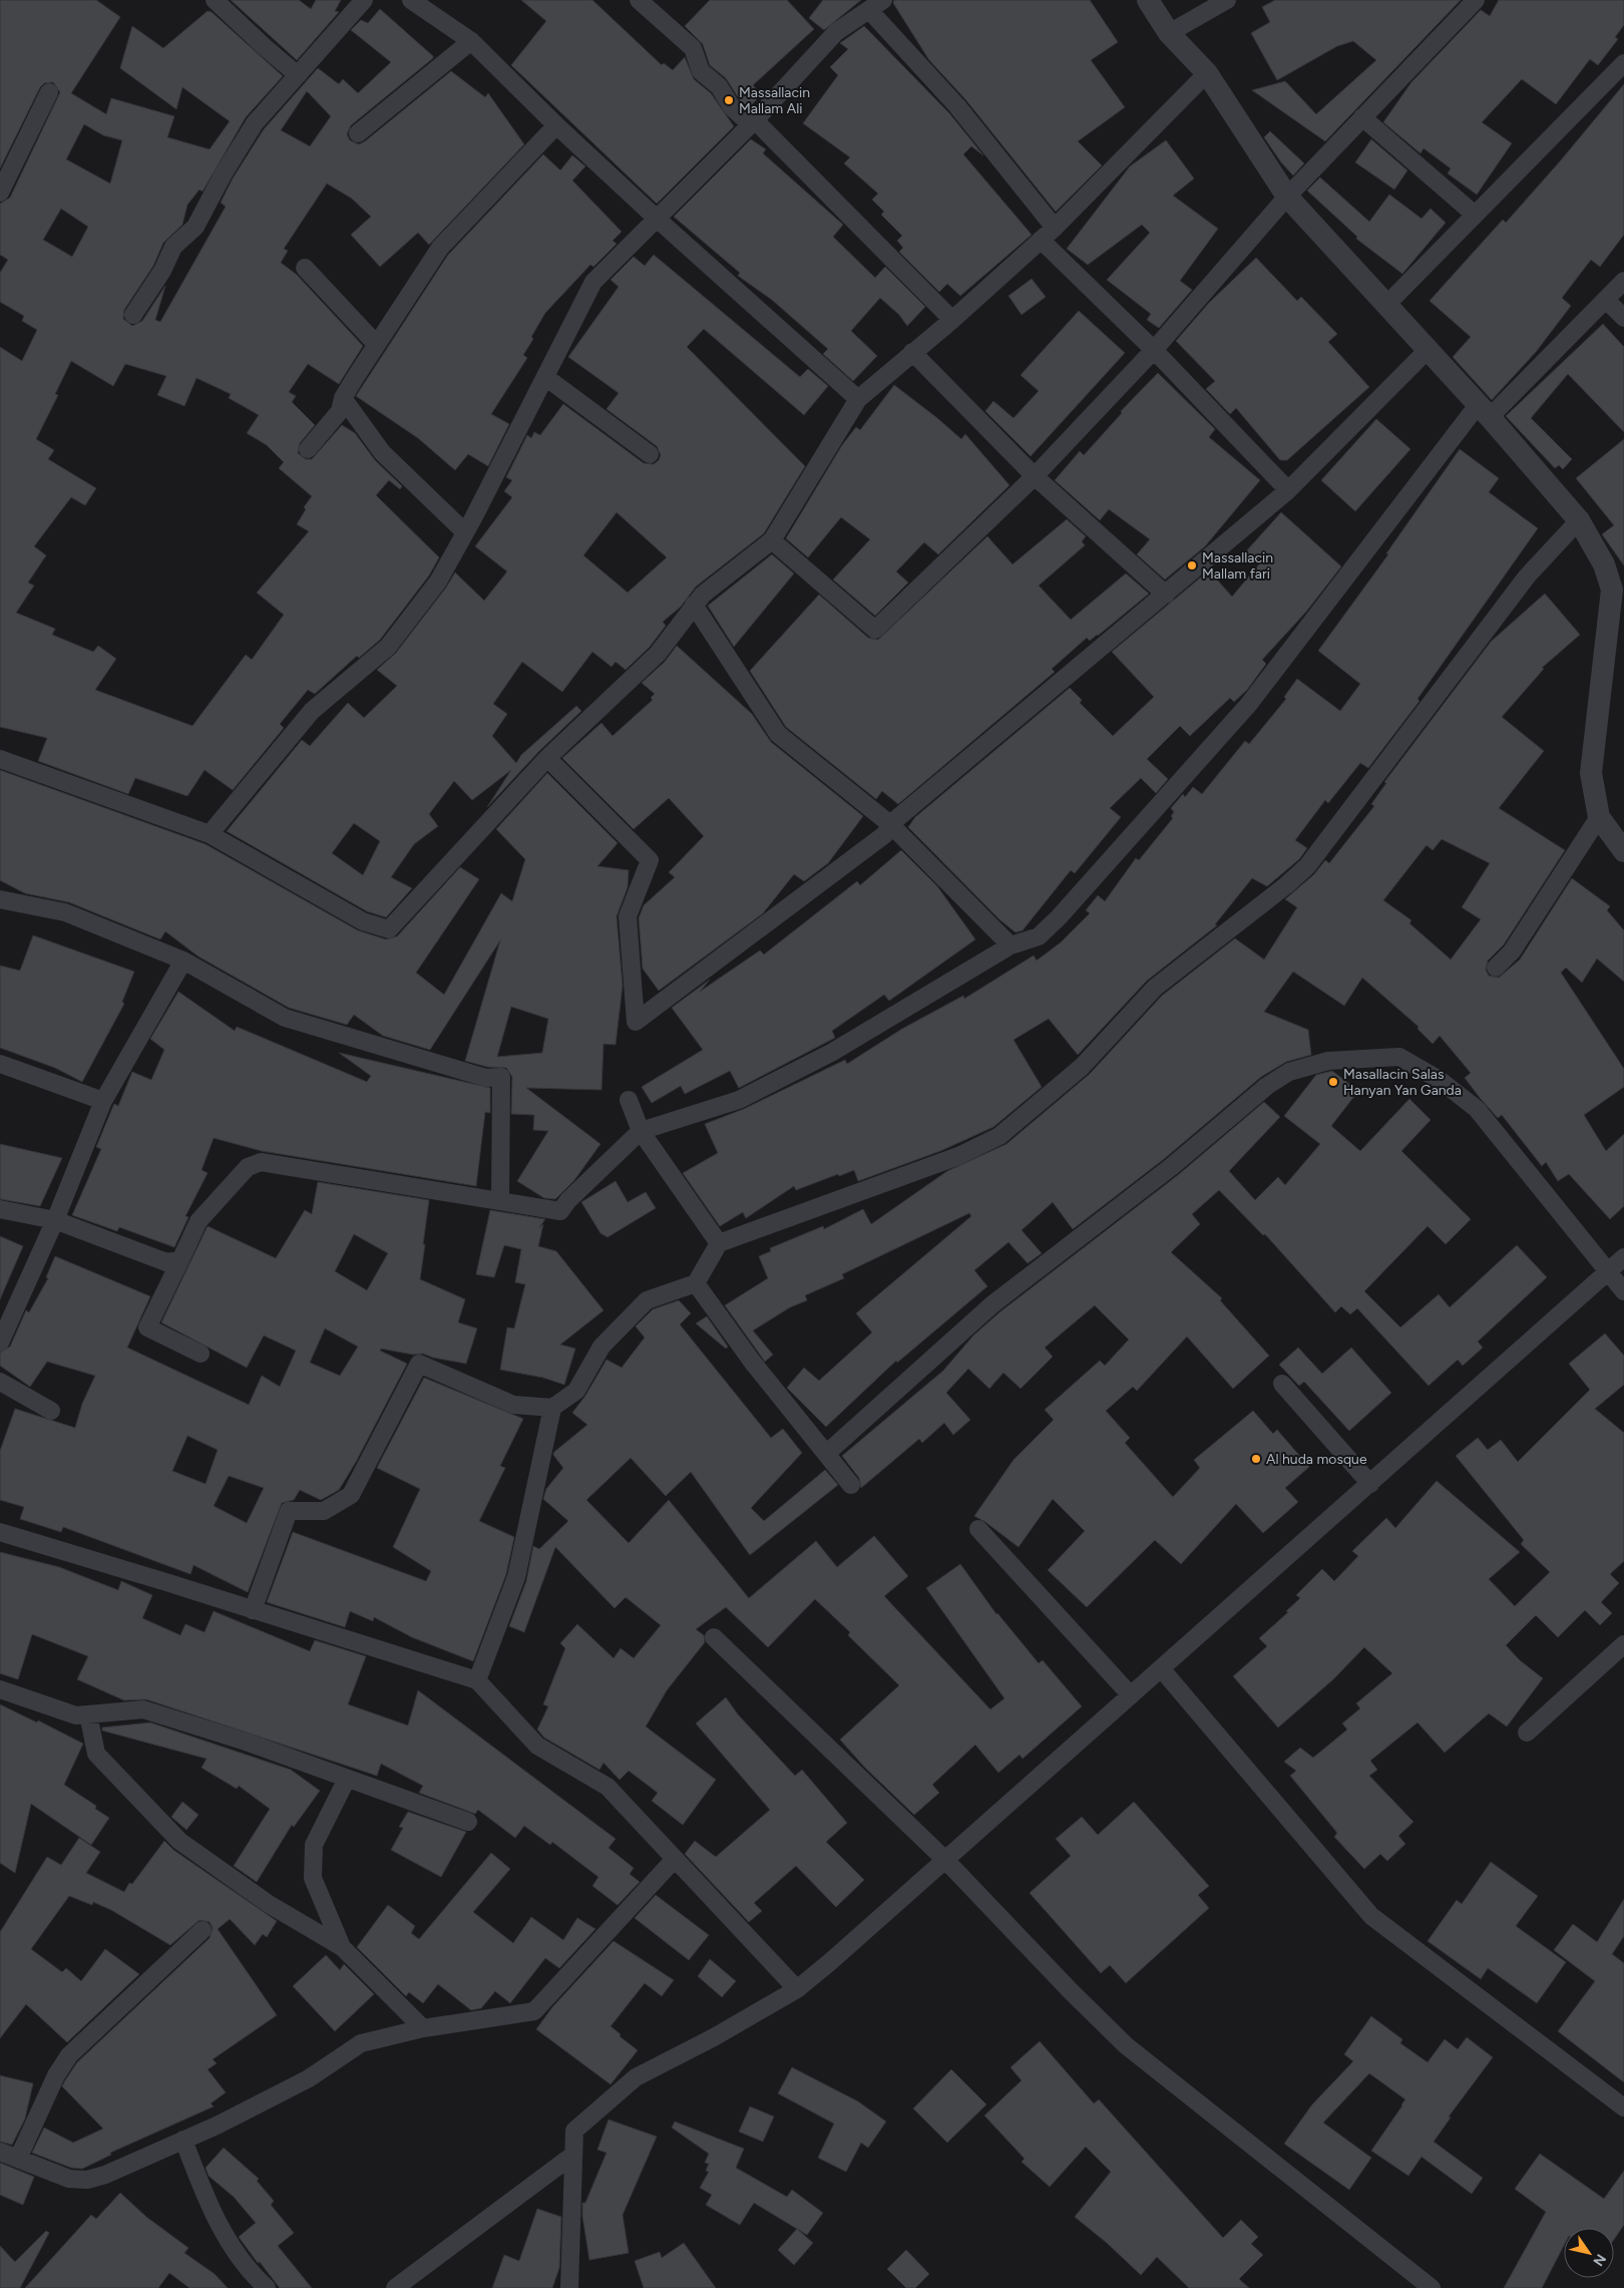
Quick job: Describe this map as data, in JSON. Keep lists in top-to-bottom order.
{
  "places": [
    "Massallacin Mallam Ali",
    "Massallacin Mallam fari",
    "Masallacin Salas Hanyan Yan Ganda",
    "Al huda mosque"
  ],
  "north": "bottom right"
}
